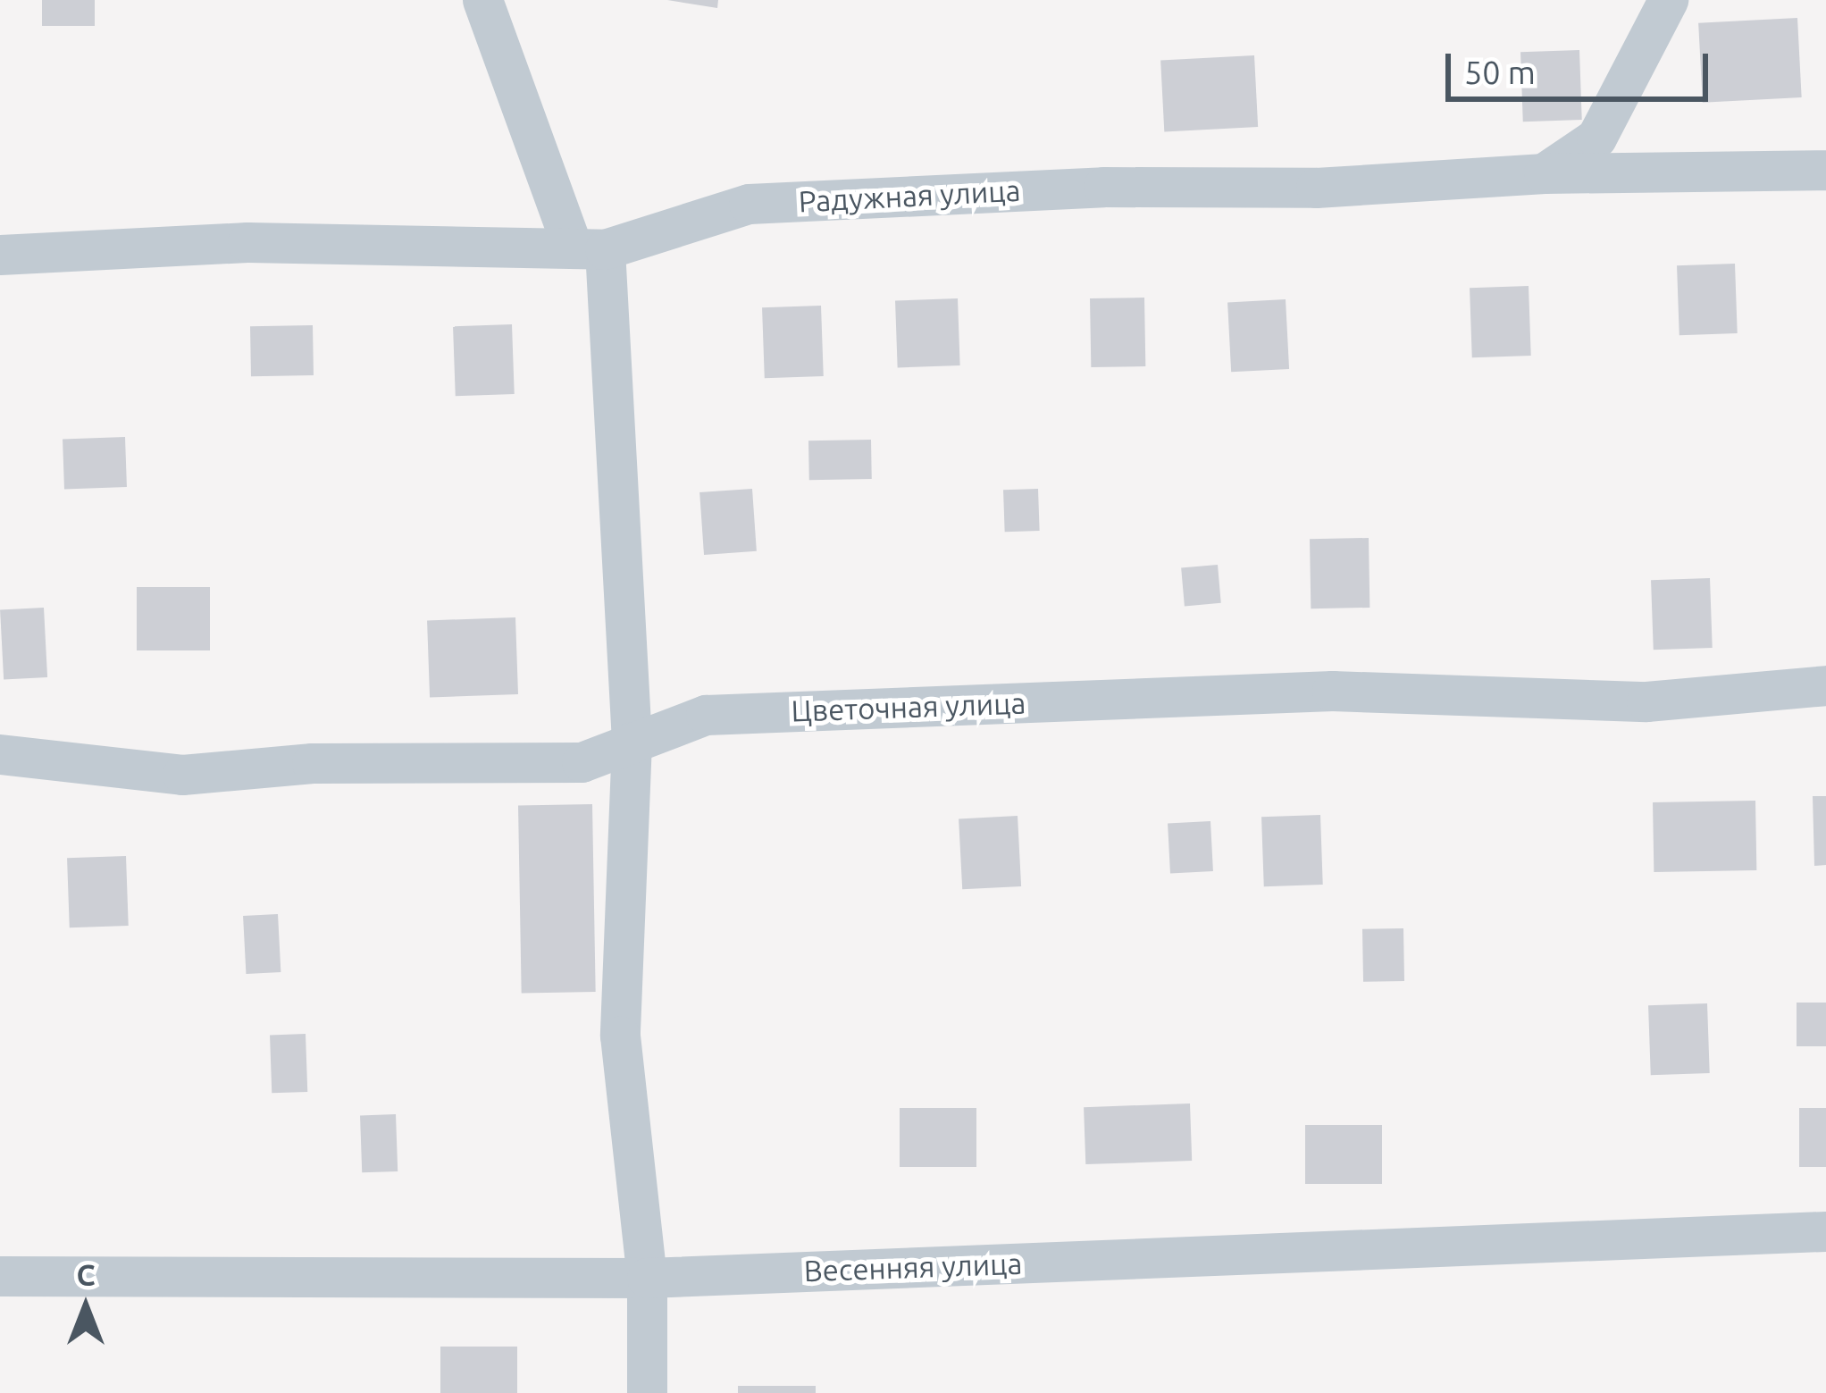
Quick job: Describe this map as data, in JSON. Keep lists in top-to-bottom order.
{
  "streets": {
    "street": ["Радужная улица", "Цветочная улица", "Весенняя улица"]
  },
  "scale_bar": "50 m",
  "north": "top"
}
